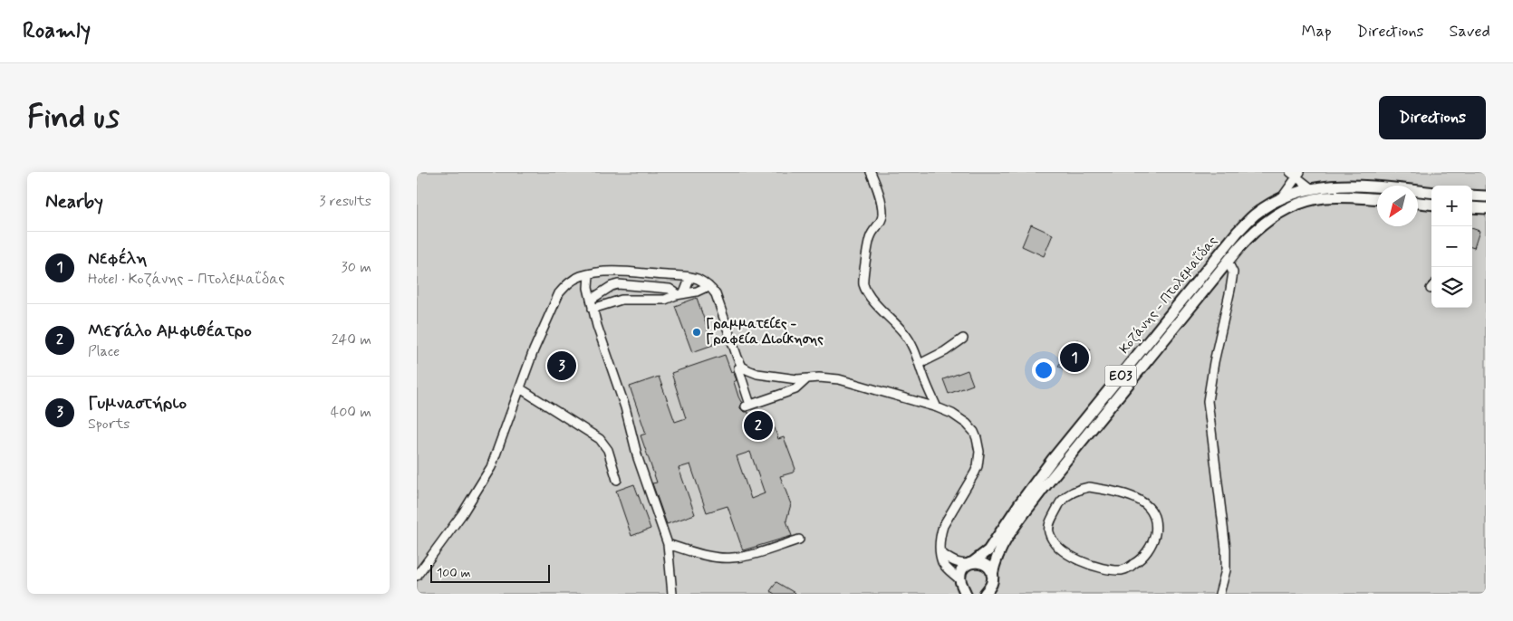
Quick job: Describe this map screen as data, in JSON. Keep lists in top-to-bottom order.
{
  "streets": {
    "main road": ["Κοζάνης - Πτολεμαΐδας", "ΕΟ3"]
  },
  "crossings": [
    ["Κοζάνης - Πτολεμαΐδας", "ΕΟ3"]
  ],
  "places": ["Γραμματείες - Γραφεία Διοίκησης"],
  "scale_bar": "100 m",
  "north": "bottom left",
  "page": {
    "header": "Roamly",
    "nav": ["Map", "Directions", "Saved"],
    "buttons": "Directions",
    "title": "Find us",
    "heading": ["Nearby", "3 results"],
    "map_buttons": ["+", "−"],
    "list": [
      {
        "mark": "1",
        "name": "Νεφέλη",
        "note": "Hotel · Κοζάνης - Πτολεμαΐδας",
        "value": "30 m"
      },
      {
        "mark": "2",
        "name": "Μεγάλο Αμφιθέατρο",
        "note": "Place",
        "value": "240 m"
      },
      {
        "mark": "3",
        "name": "Γυμναστήριο",
        "note": "Sports",
        "value": "400 m"
      }
    ],
    "pins": ["1", "3", "2"],
    "scale": "100 m"
  }
}
